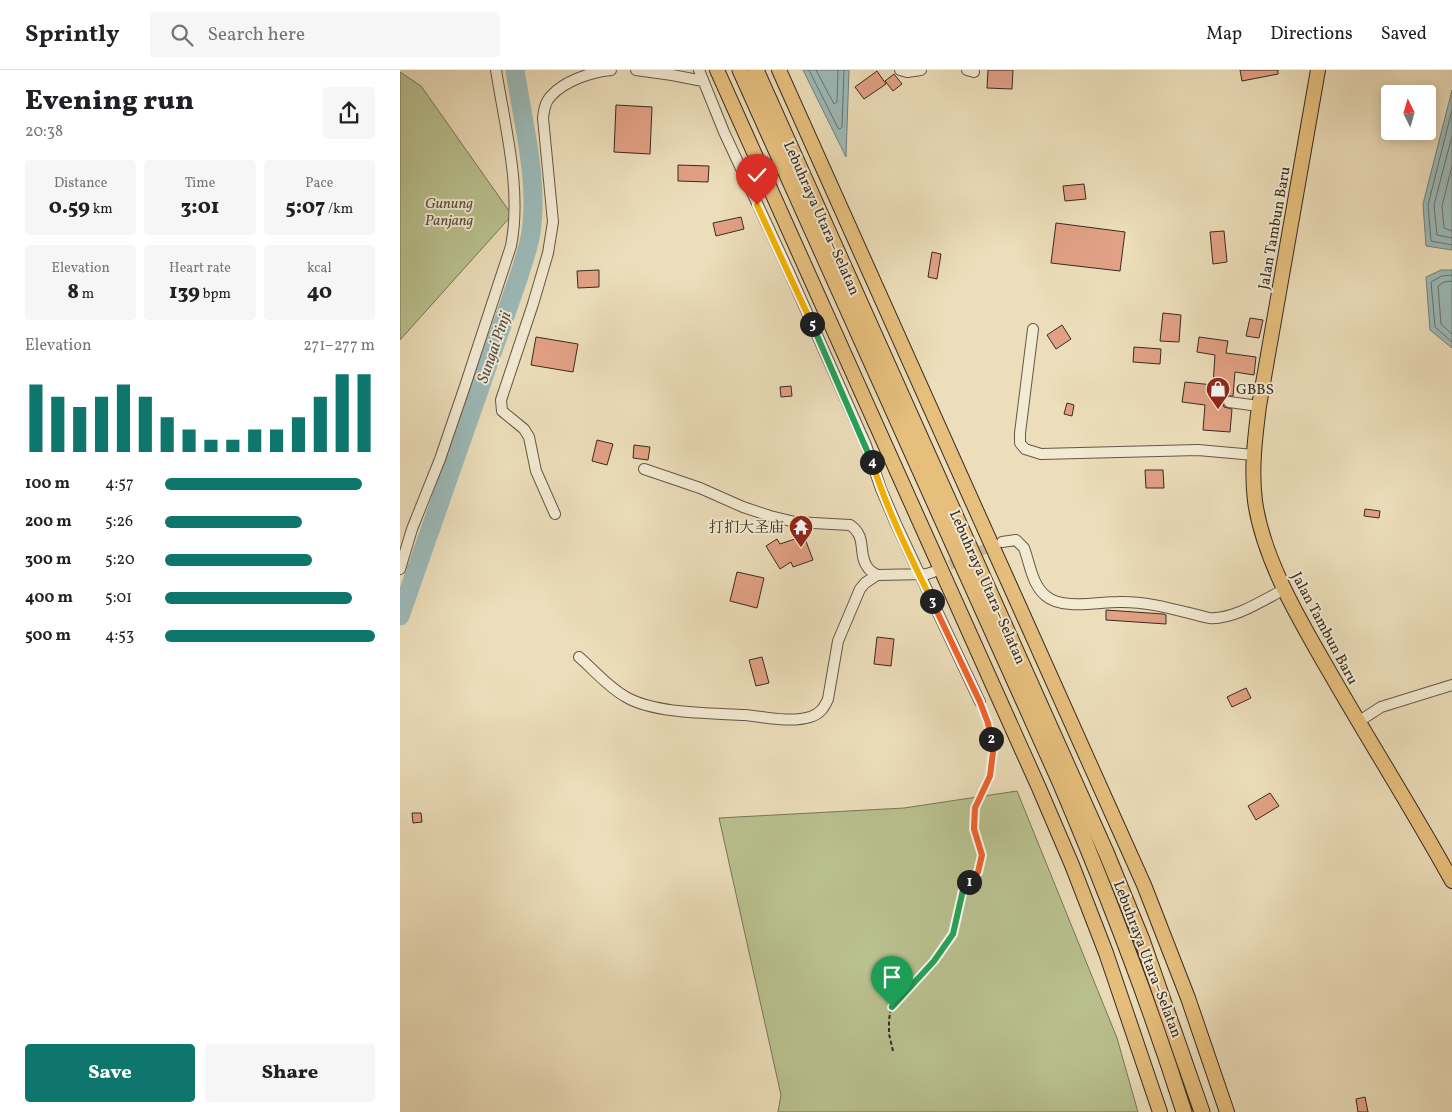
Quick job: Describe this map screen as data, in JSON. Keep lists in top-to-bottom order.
{
  "streets": {
    "highway": ["Lebuhraya Utara–Selatan"],
    "main road": ["Jalan Tambun Baru"]
  },
  "water": ["Sungai Pinji"],
  "parks": ["Gunung Panjang"],
  "places": {
    "shop": ["GBBS"],
    "temple": ["打扪大圣庙"]
  },
  "north": "top",
  "page": {
    "header": "Sprintly",
    "search": "Search here",
    "nav": ["Map", "Directions", "Saved"],
    "heading": ["Evening run", "20:38"],
    "stats": [
      ["Distance", "0.59 km"],
      ["Time", "3:01"],
      ["Pace", "5:07 /km"],
      ["Elevation", "8 m"],
      ["Heart rate", "139 bpm"],
      ["kcal", "40"]
    ],
    "pins": [
      "5",
      "4",
      "3",
      "2",
      "1"
    ],
    "chart": ["Elevation", "271–277 m"],
    "list": [
      {
        "name": "100 m",
        "note": "4:57"
      },
      {
        "name": "200 m",
        "note": "5:26"
      },
      {
        "name": "300 m",
        "note": "5:20"
      },
      {
        "name": "400 m",
        "note": "5:01"
      },
      {
        "name": "500 m",
        "note": "4:53"
      }
    ],
    "buttons": ["Save", "Share"]
  }
}
